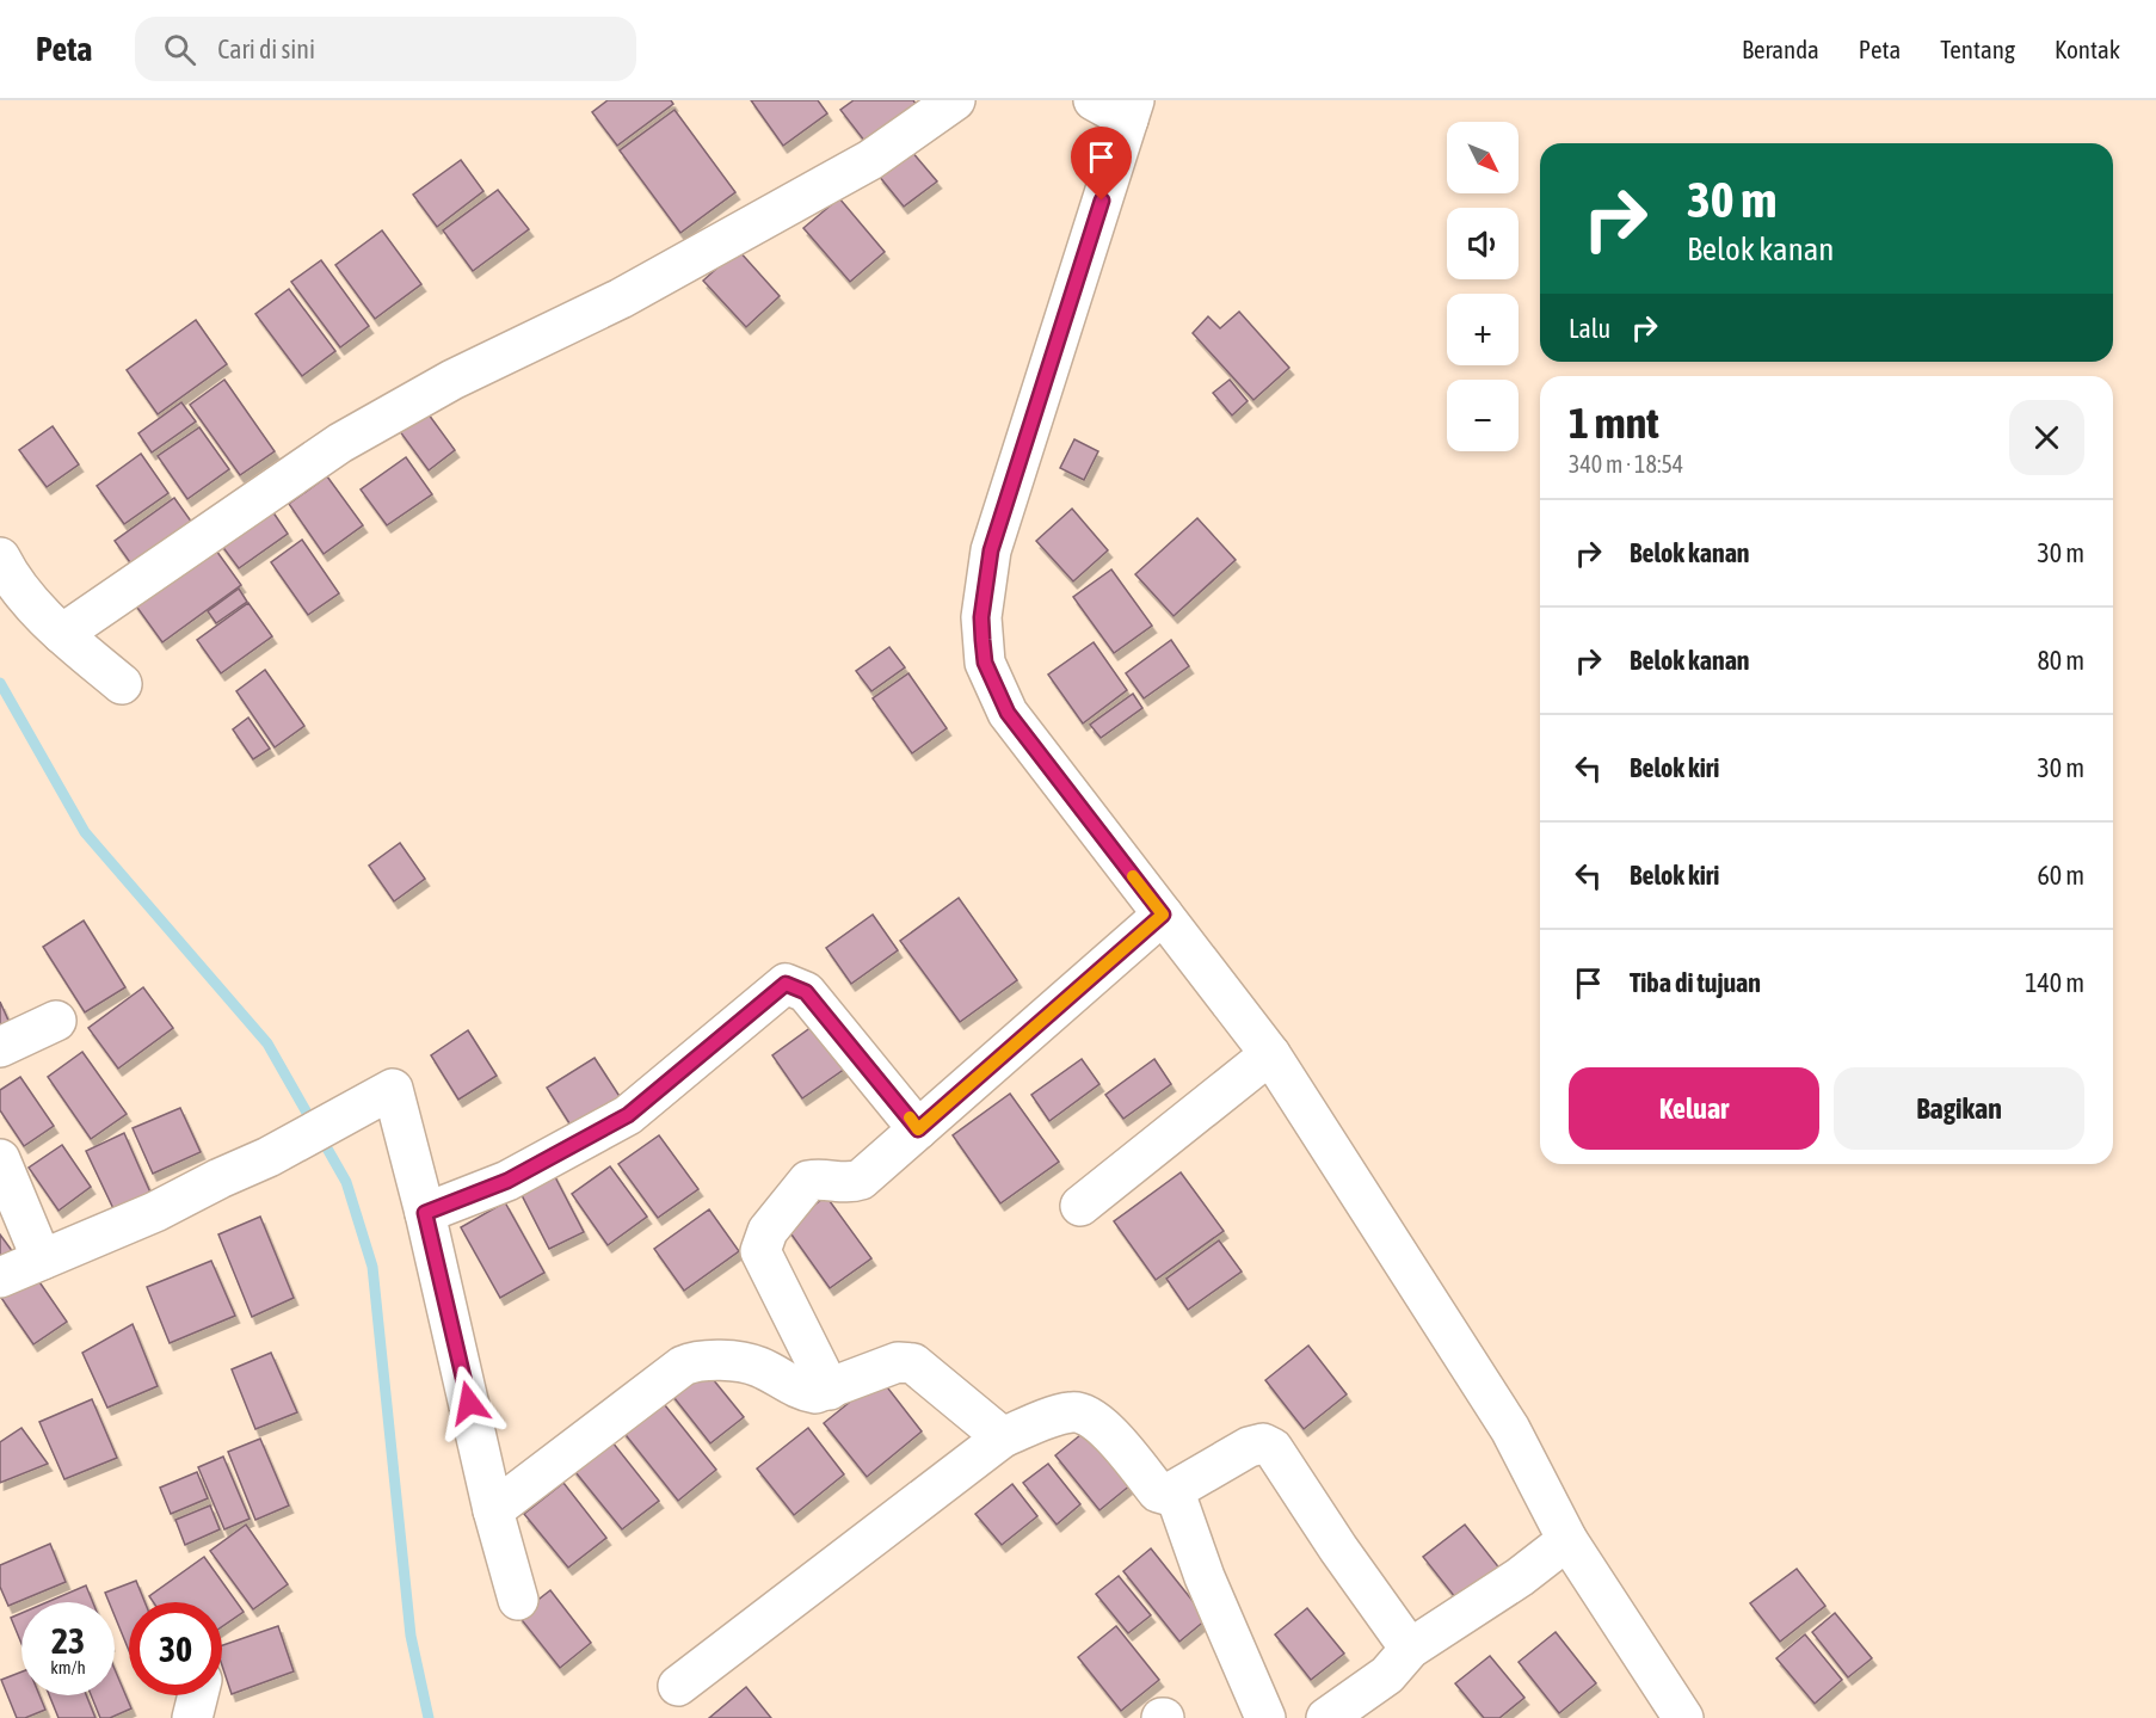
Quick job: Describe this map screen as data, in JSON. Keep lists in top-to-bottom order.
{
  "north": "bottom right",
  "page": {
    "header": "Peta",
    "search": "Cari di sini",
    "nav": [
      "Beranda",
      "Peta",
      "Tentang",
      "Kontak"
    ],
    "map_buttons": ["+", "−"],
    "turn": ["30 m", "Belok kanan"],
    "then": "Lalu",
    "heading": ["1 mnt", "340 m · 18:54"],
    "list": [
      {
        "name": "Belok kanan",
        "value": "30 m"
      },
      {
        "name": "Belok kanan",
        "value": "80 m"
      },
      {
        "name": "Belok kiri",
        "value": "30 m"
      },
      {
        "name": "Belok kiri",
        "value": "60 m"
      },
      {
        "name": "Tiba di tujuan",
        "value": "140 m"
      }
    ],
    "buttons": ["Keluar", "Bagikan"],
    "speed": "23 km/h",
    "limit": "30"
  }
}
